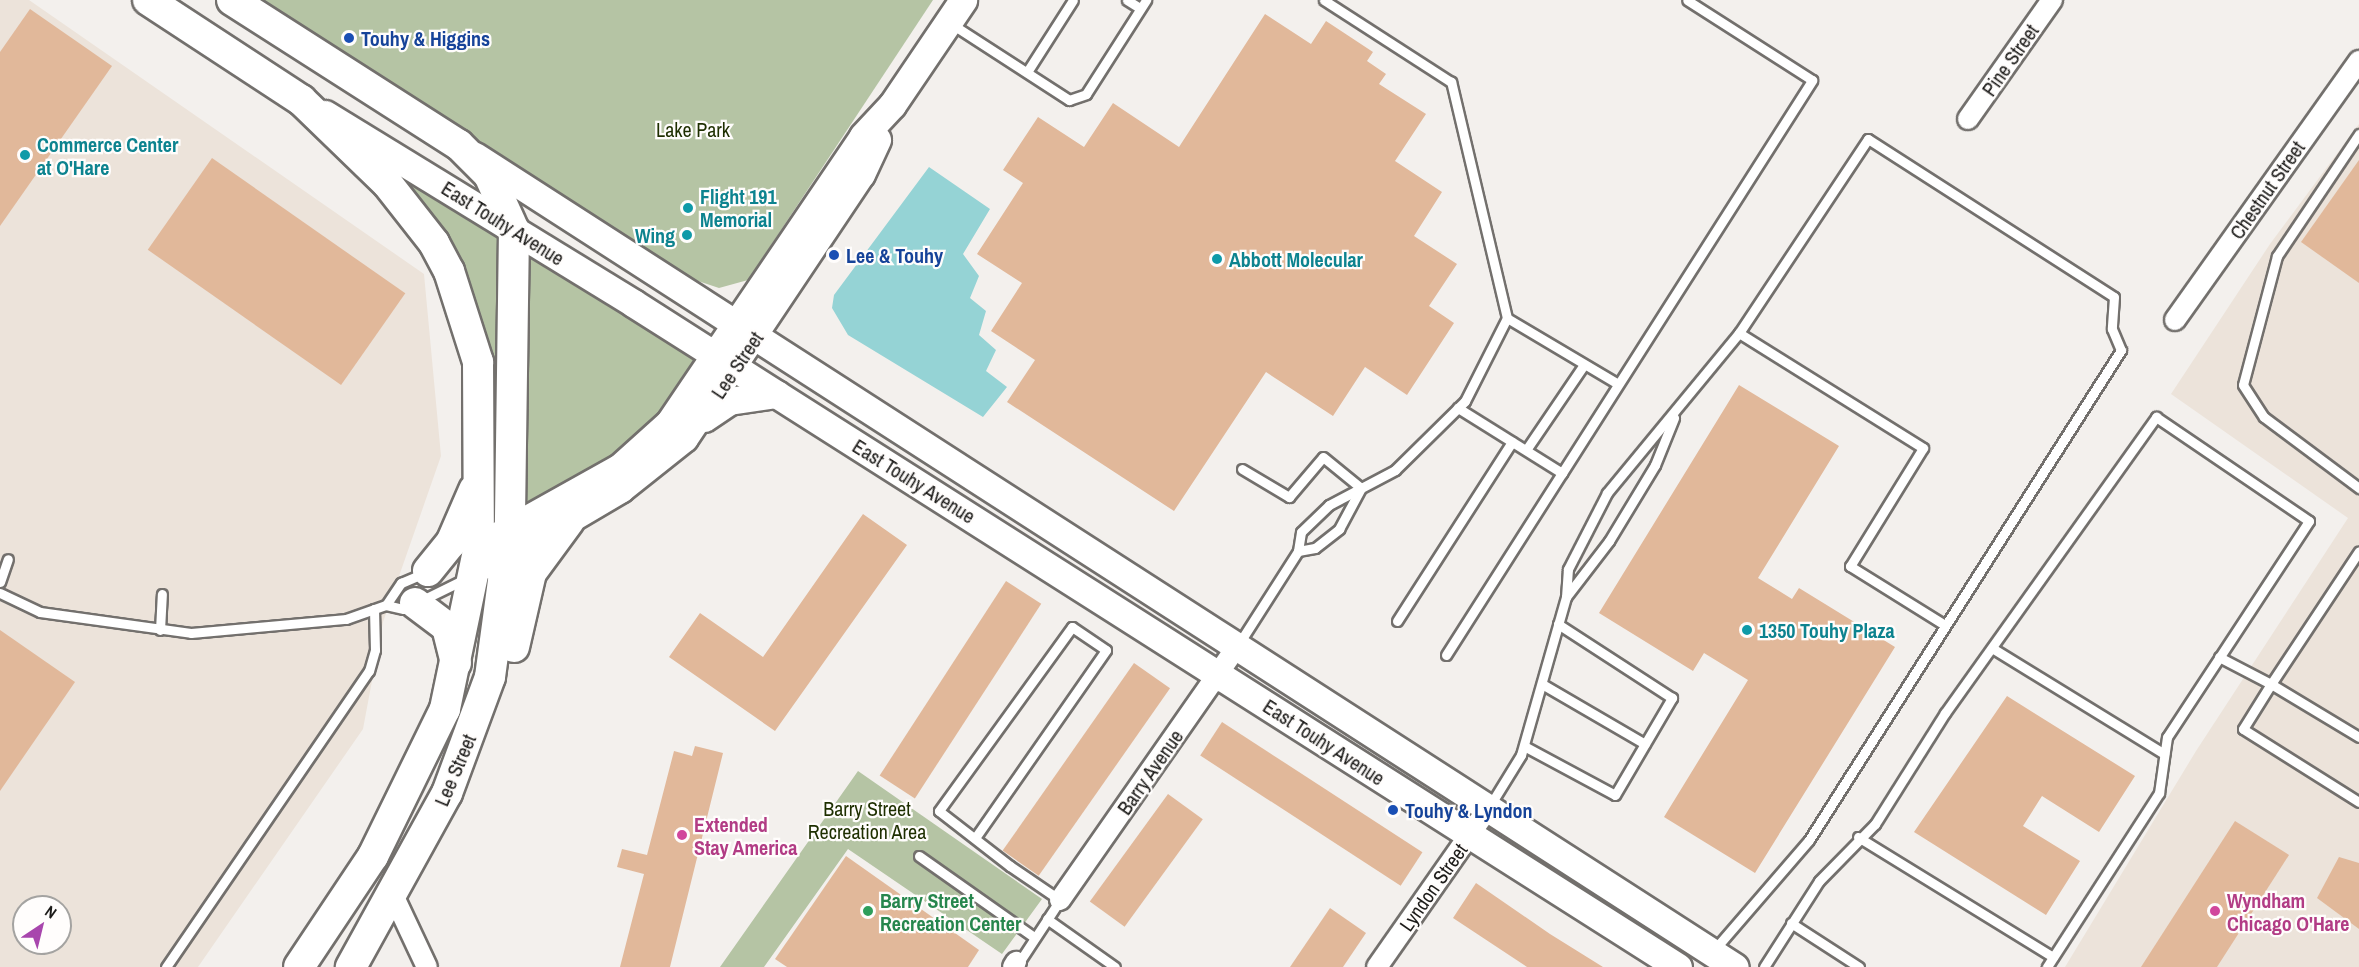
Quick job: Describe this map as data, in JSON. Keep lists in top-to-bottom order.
{
  "streets": {
    "main road": ["East Touhy Avenue", "Lee Street"],
    "street": [
      "Pine Street",
      "Chestnut Street",
      "Barry Avenue",
      "Lyndon Street"
    ]
  },
  "crossings": [
    ["East Touhy Avenue", "Lee Street"],
    ["East Touhy Avenue", "Barry Avenue"],
    ["East Touhy Avenue", "Lyndon Street"]
  ],
  "parks": ["Lake Park", "Barry Street Recreation Area"],
  "places": [
    "Touhy & Higgins",
    "Commerce Center at O'Hare",
    "Flight 191 Memorial",
    "Wing",
    "Lee & Touhy",
    "Abbott Molecular",
    "1350 Touhy Plaza",
    "Touhy & Lyndon",
    "Extended Stay America",
    "Barry Street Recreation Center",
    "Wyndham Chicago O'Hare"
  ],
  "north": "top right"
}
